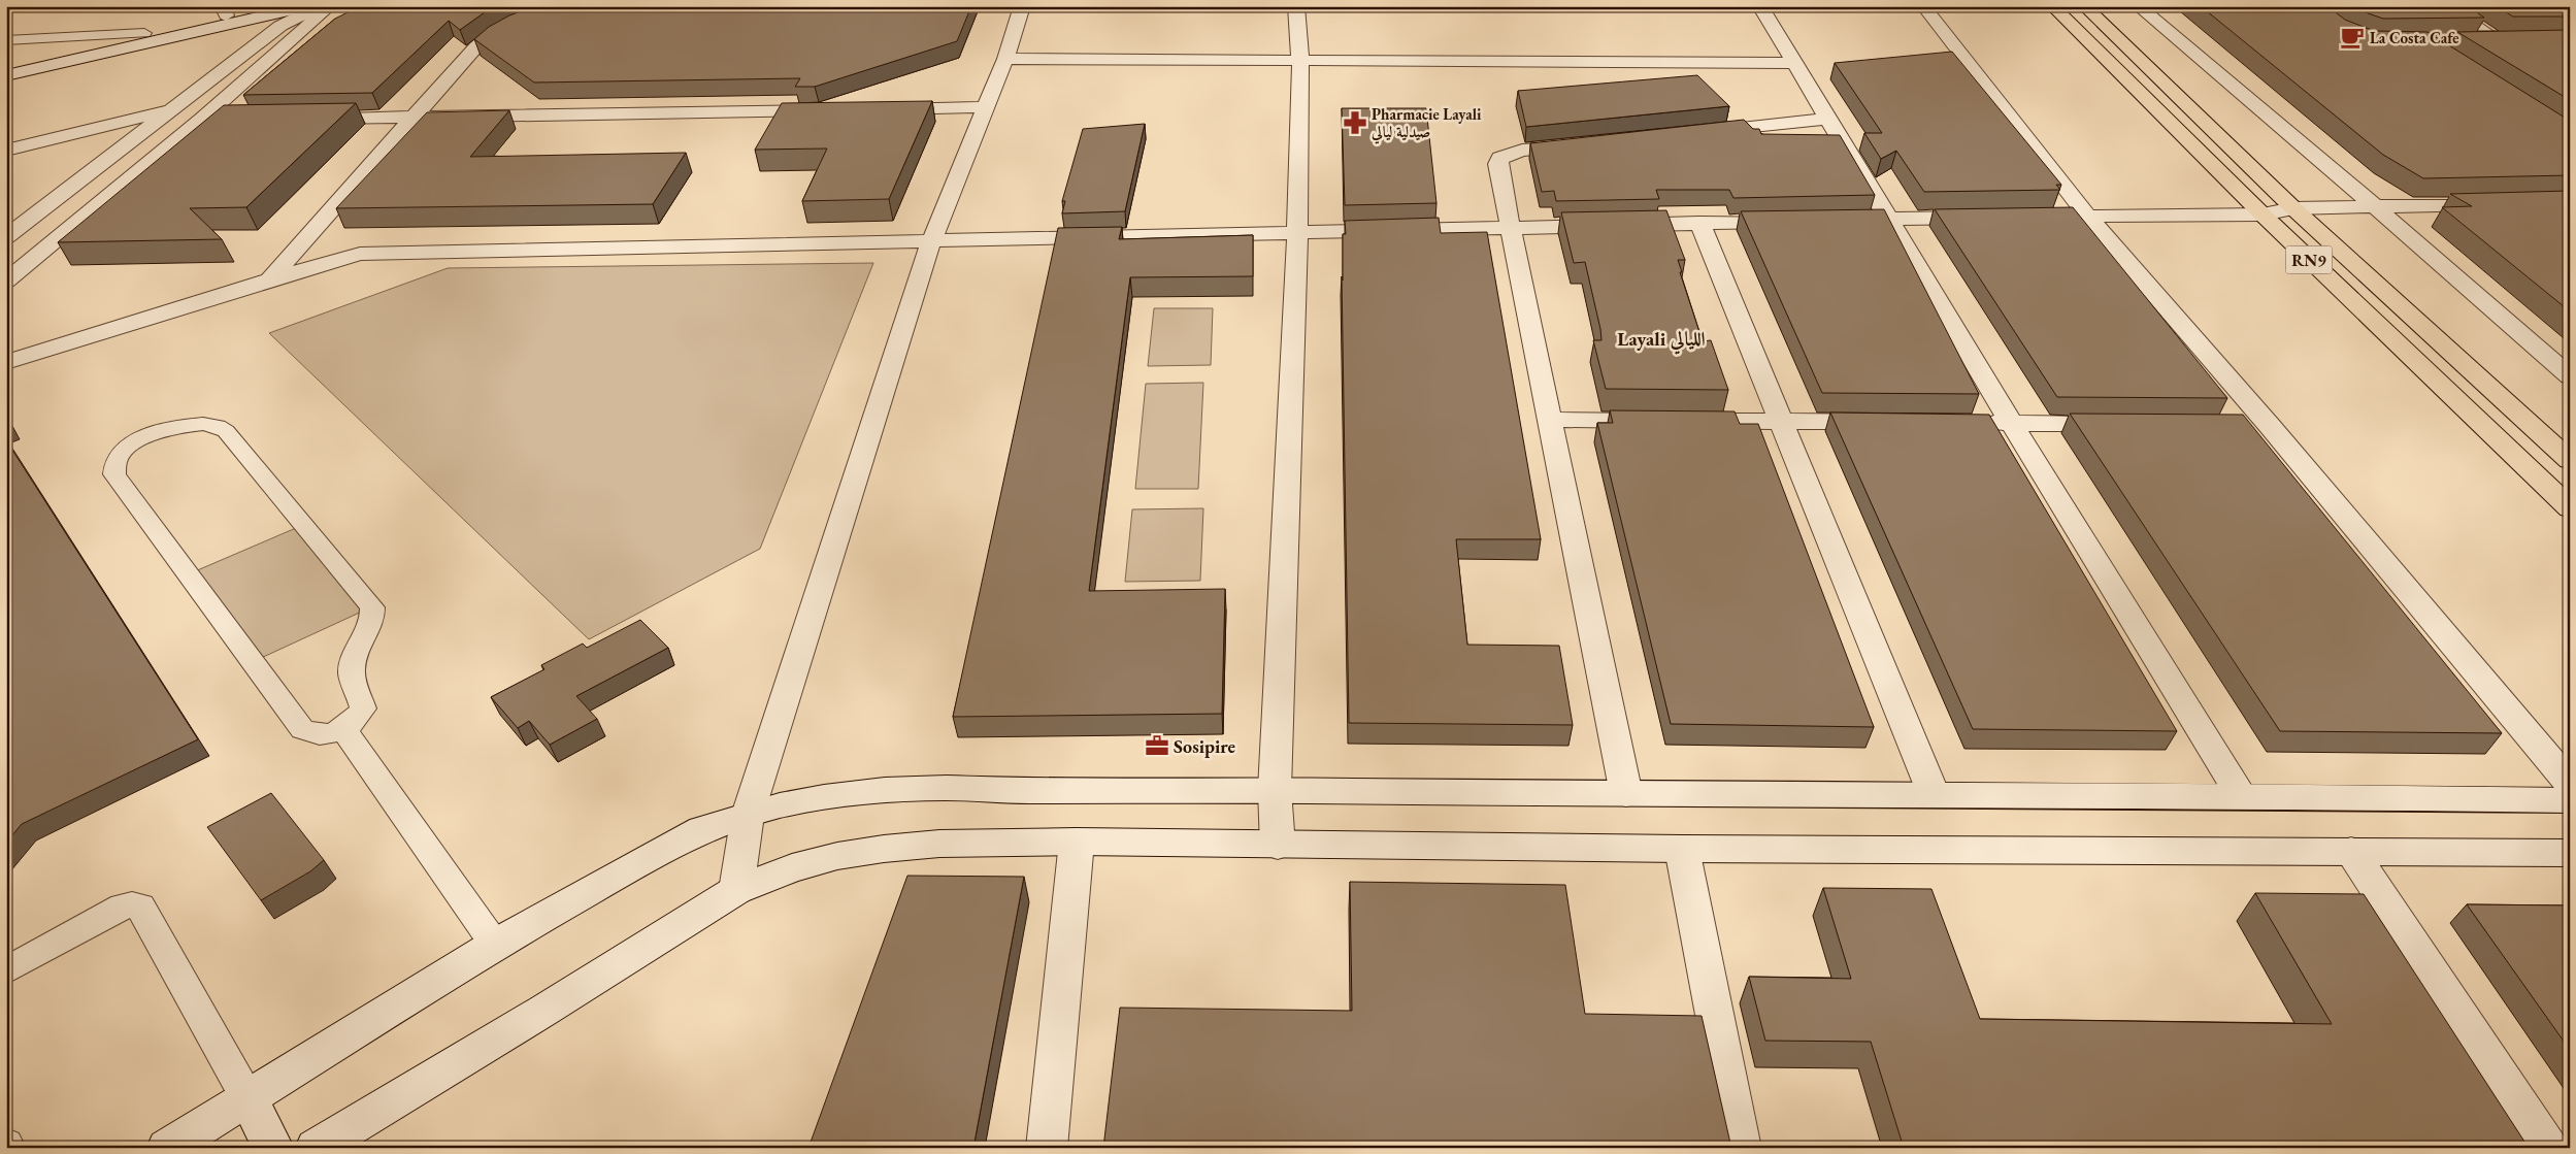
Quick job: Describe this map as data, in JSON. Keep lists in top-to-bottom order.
{
  "streets": {
    "highway": ["RN9"]
  },
  "districts": ["Layali الليالي"],
  "places": {
    "cafe": ["La Costa Cafe"],
    "pharmacy": ["Pharmacie Layali صيدلية ليالي"],
    "office": ["Sosipire"]
  }
}
